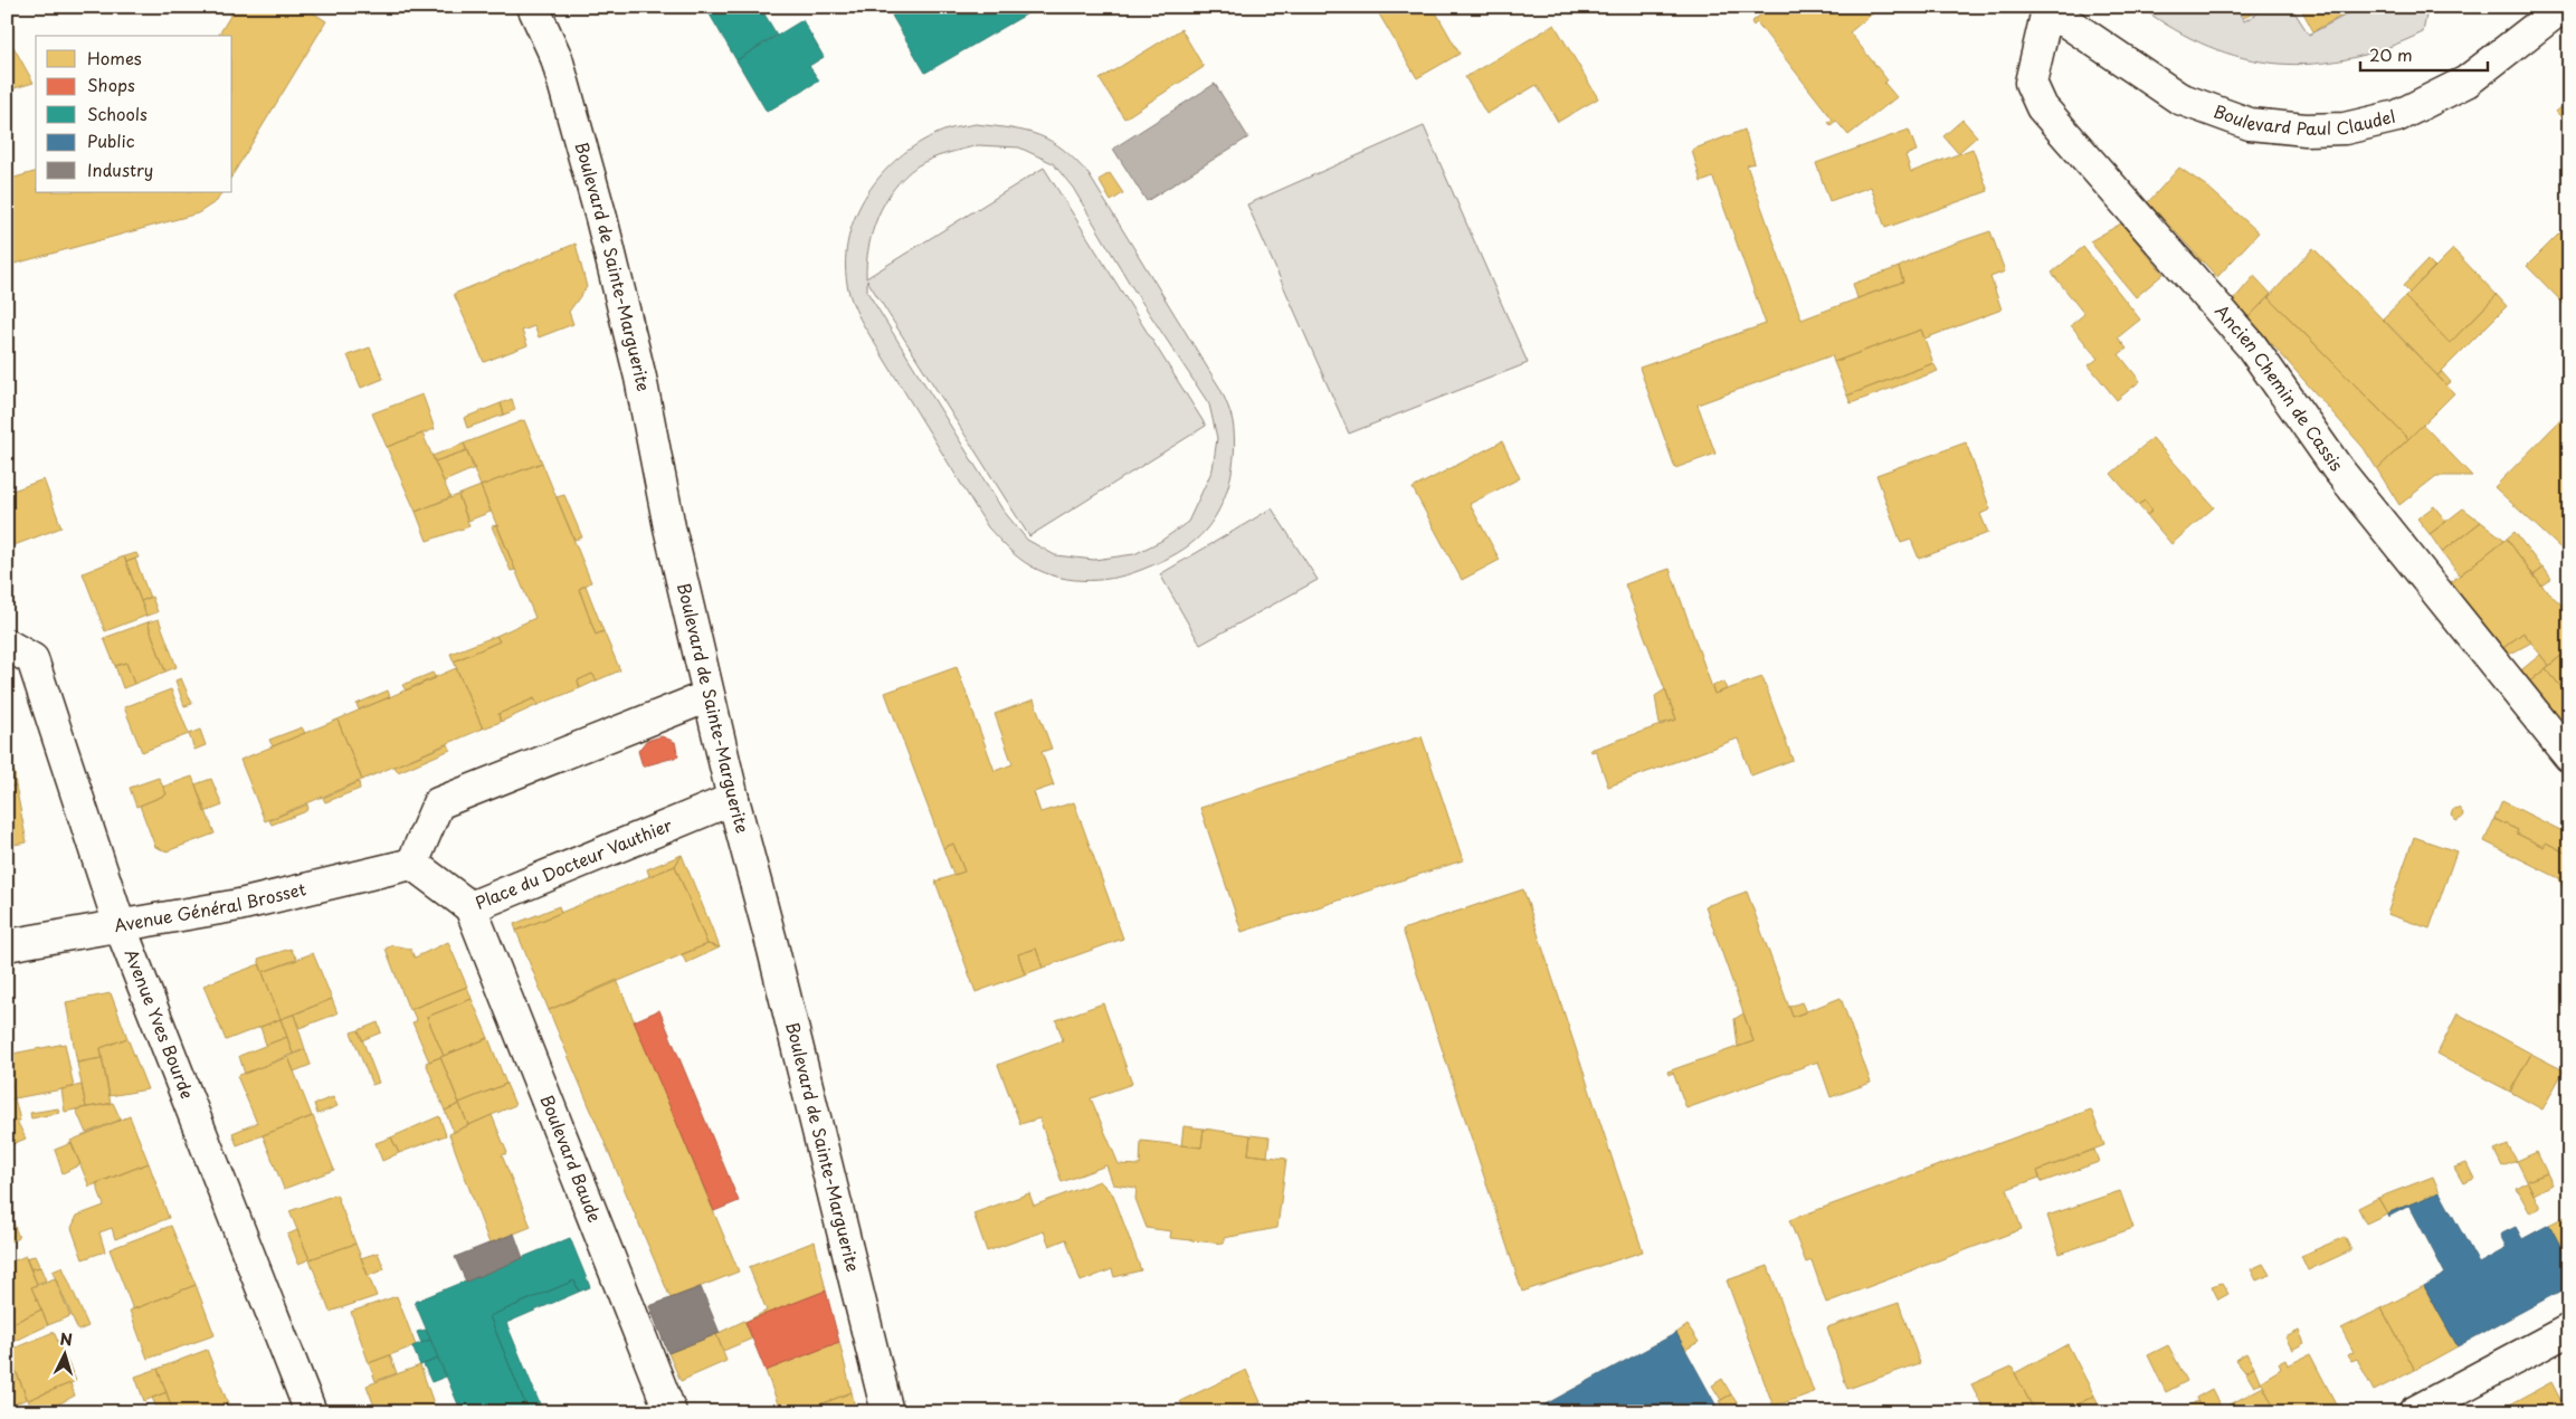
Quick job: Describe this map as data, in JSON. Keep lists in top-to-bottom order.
{
  "streets": {
    "street": [
      "Boulevard Paul Claudel",
      "Boulevard de Sainte-Marguerite",
      "Ancien Chemin de Cassis",
      "Place du Docteur Vauthier",
      "Avenue Général Brosset",
      "Avenue Yves Bourde",
      "Boulevard Baude"
    ]
  },
  "crossings": [
    ["Boulevard Paul Claudel", "Ancien Chemin de Cassis"],
    ["Boulevard de Sainte-Marguerite", "Place du Docteur Vauthier"],
    ["Place du Docteur Vauthier", "Avenue Général Brosset"],
    ["Place du Docteur Vauthier", "Boulevard Baude"],
    ["Avenue Général Brosset", "Avenue Yves Bourde"]
  ],
  "legend": [
    "Homes",
    "Shops",
    "Schools",
    "Public",
    "Industry"
  ],
  "scale_bar": "20 m",
  "north": "top"
}
